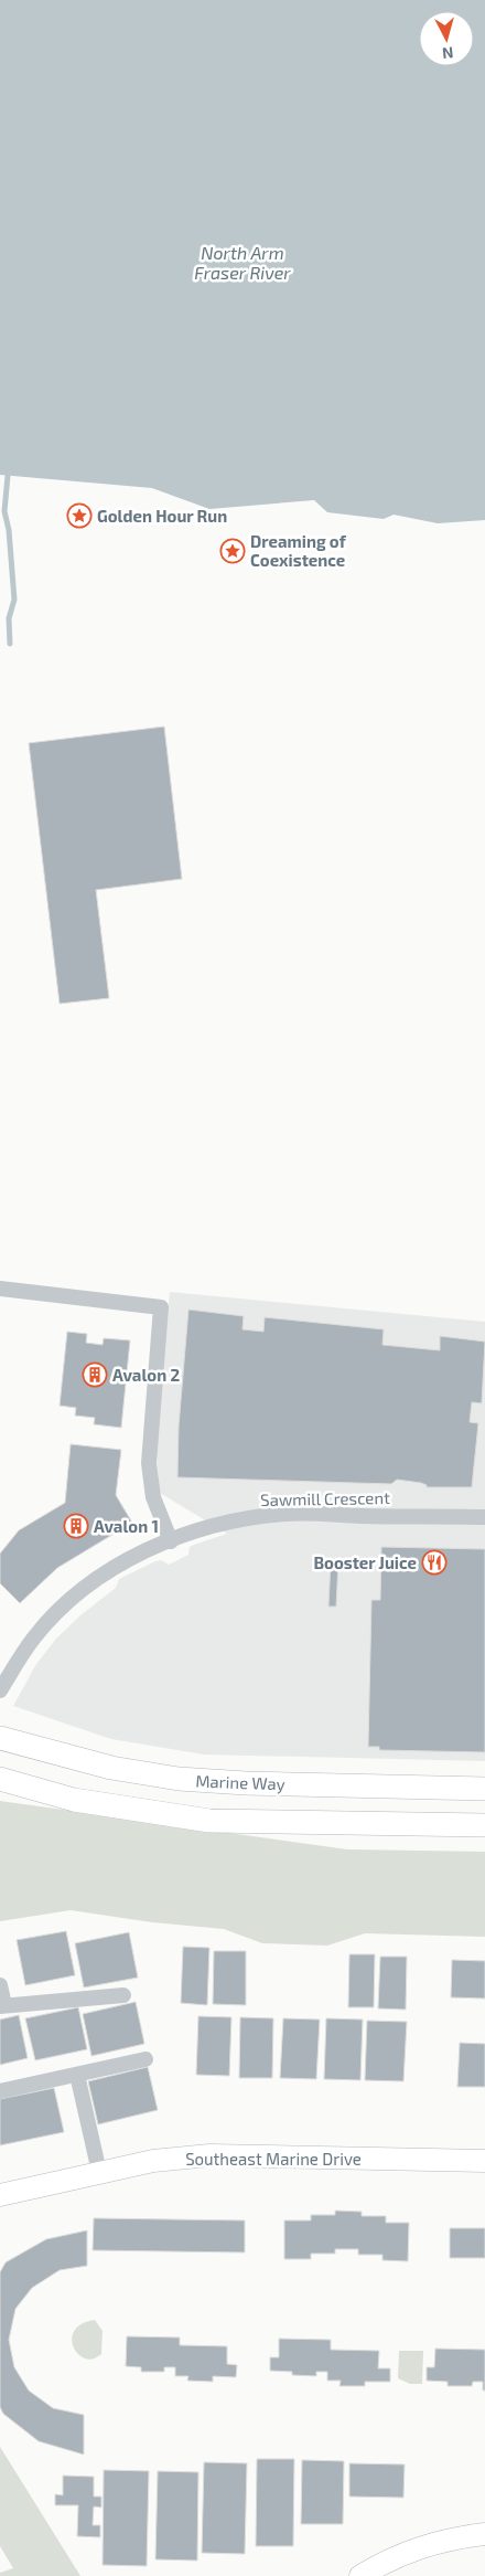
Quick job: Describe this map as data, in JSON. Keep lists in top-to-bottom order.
{
  "streets": {
    "main road": ["Marine Way"],
    "street": ["Sawmill Crescent", "Southeast Marine Drive"]
  },
  "water": ["North Arm Fraser River"],
  "places": {
    "place": ["Golden Hour Run", "Dreaming of Coexistence"],
    "building": ["Avalon 2", "Avalon 1"],
    "restaurant": ["Booster Juice"]
  },
  "north": "bottom"
}
